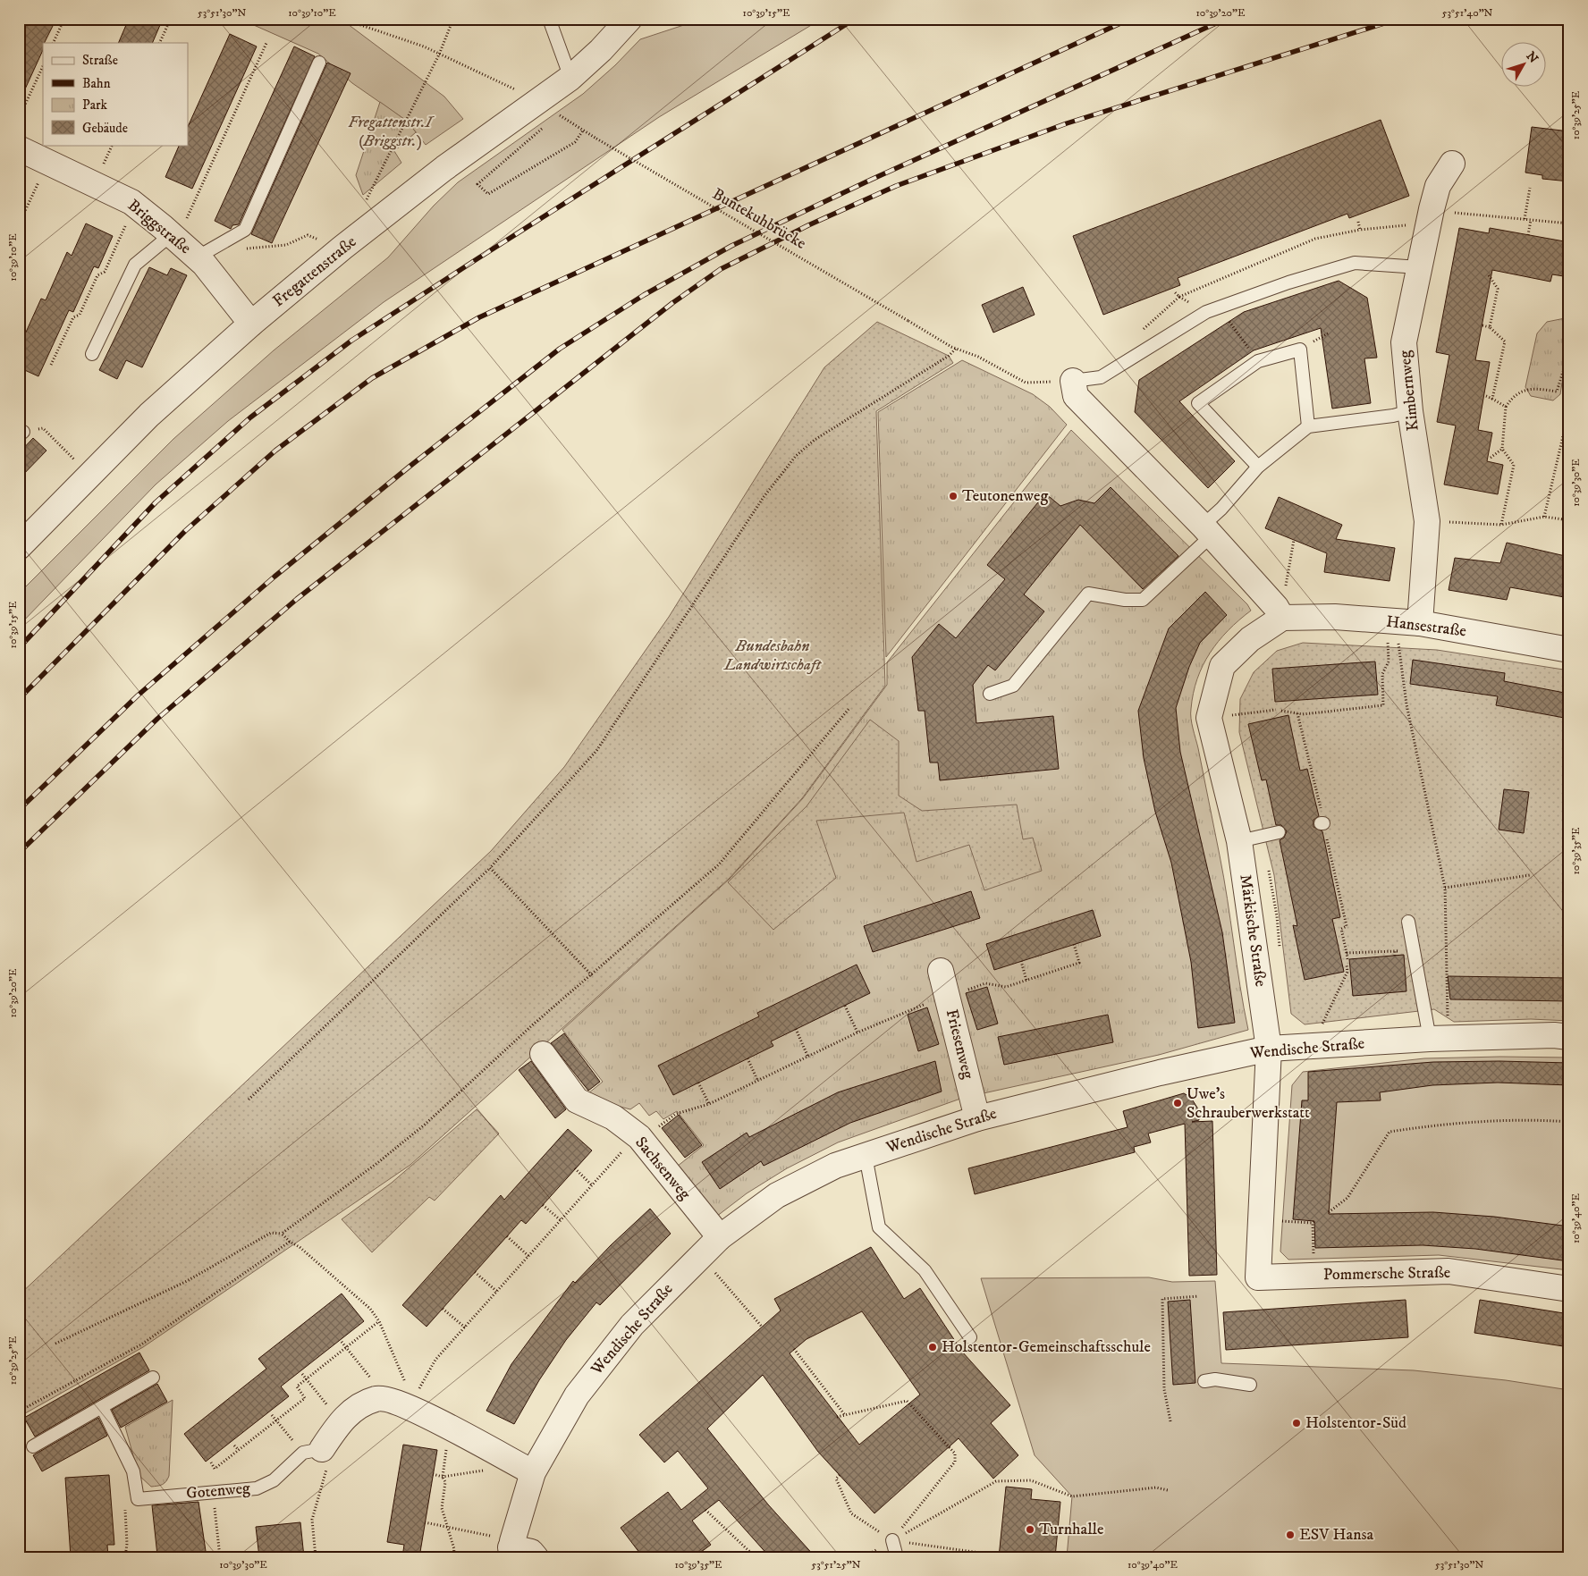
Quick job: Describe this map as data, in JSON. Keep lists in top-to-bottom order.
{
  "streets": {
    "street": [
      "Briggstraße",
      "Fregattenstraße",
      "Kimbernweg",
      "Hansestraße",
      "Märkische Straße",
      "Friesenweg",
      "Wendische Straße",
      "Sachsenweg",
      "Pommersche Straße",
      "Gotenweg"
    ],
    "path": ["Buntekuhbrücke"]
  },
  "crossings": [
    ["Briggstraße", "Fregattenstraße"],
    ["Kimbernweg", "Hansestraße"],
    ["Hansestraße", "Märkische Straße"],
    ["Märkische Straße", "Wendische Straße"],
    ["Märkische Straße", "Pommersche Straße"],
    ["Friesenweg", "Wendische Straße"],
    ["Wendische Straße", "Sachsenweg"]
  ],
  "parks": ["Fregattenstr.I (Briggstr.)", "Bundesbahn Landwirtschaft"],
  "places": [
    "Teutonenweg",
    "Uwe's Schrauberwerkstatt",
    "Holstentor-Gemeinschaftsschule",
    "Holstentor-Süd",
    "Turnhalle",
    "ESV Hansa"
  ],
  "legend": [
    "Straße",
    "Bahn",
    "Park",
    "Gebäude"
  ],
  "north": "top right",
  "coordinates": [
    "53°51'30\"N",
    "10°39'10\"E",
    "10°39'15\"E",
    "10°39'20\"E",
    "53°51'40\"N",
    "10°39'25\"E",
    "10°39'30\"E",
    "10°39'35\"E",
    "10°39'40\"E",
    "53°51'25\"N"
  ]
}
